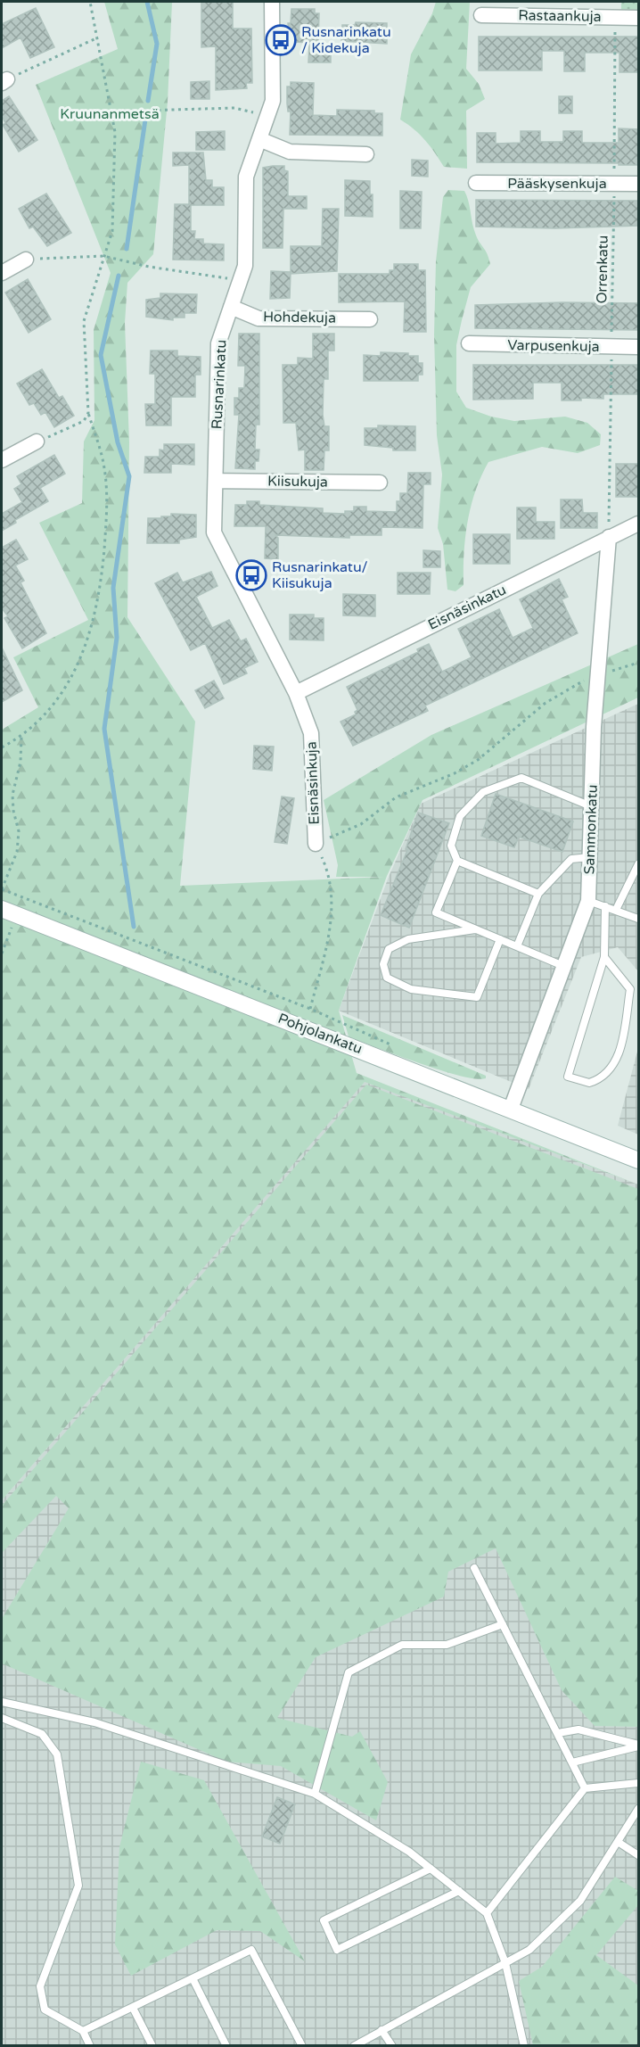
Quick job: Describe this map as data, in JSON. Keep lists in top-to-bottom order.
{
  "streets": {
    "main road": ["Pohjolankatu"],
    "street": [
      "Rastaankuja",
      "Pääskysenkuja",
      "Hohdekuja",
      "Varpusenkuja",
      "Rusnarinkatu",
      "Kiisukuja",
      "Eisnäsinkatu",
      "Eisnäsinkuja",
      "Sammonkatu"
    ],
    "path": ["Orrenkatu"]
  },
  "crossings": [
    ["Rastaankuja", "Orrenkatu"],
    ["Pääskysenkuja", "Orrenkatu"],
    ["Orrenkatu", "Varpusenkuja"],
    ["Orrenkatu", "Eisnäsinkatu"],
    ["Orrenkatu", "Sammonkatu"],
    ["Hohdekuja", "Rusnarinkatu"],
    ["Rusnarinkatu", "Kiisukuja"],
    ["Rusnarinkatu", "Eisnäsinkatu"],
    ["Rusnarinkatu", "Eisnäsinkuja"],
    ["Eisnäsinkatu", "Eisnäsinkuja"],
    ["Eisnäsinkatu", "Sammonkatu"],
    ["Sammonkatu", "Pohjolankatu"]
  ],
  "parks": ["Kruunanmetsä"],
  "places": {
    "bus stop": ["Rusnarinkatu / Kidekuja", "Rusnarinkatu/ Kiisukuja"]
  }
}
